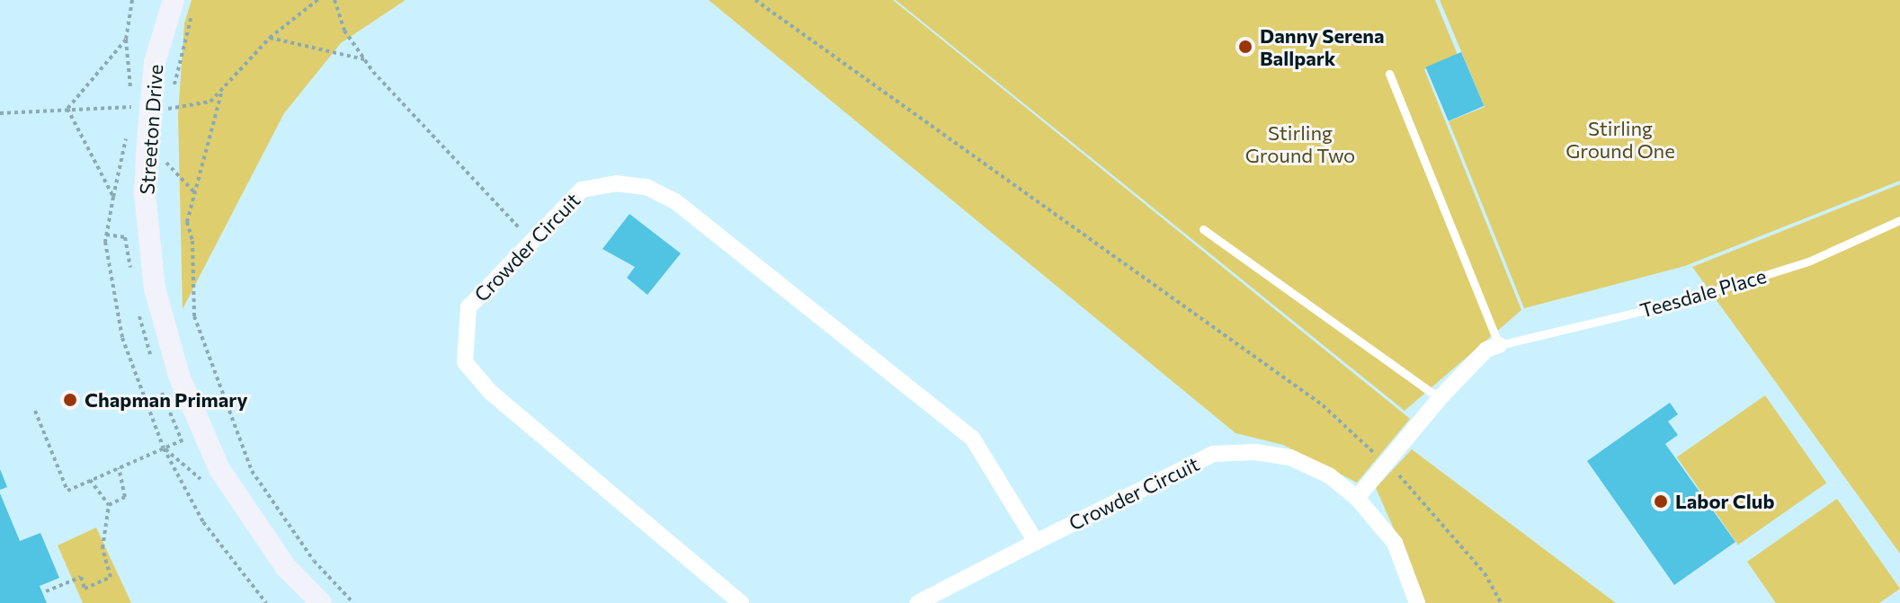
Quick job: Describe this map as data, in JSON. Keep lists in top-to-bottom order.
{
  "streets": {
    "main road": ["Streeton Drive"],
    "street": ["Crowder Circuit", "Teesdale Place"]
  },
  "crossings": [
    ["Crowder Circuit", "Teesdale Place"]
  ],
  "parks": ["Stirling Ground One", "Stirling Ground Two"],
  "places": ["Danny Serena Ballpark", "Chapman Primary", "Labor Club"]
}
